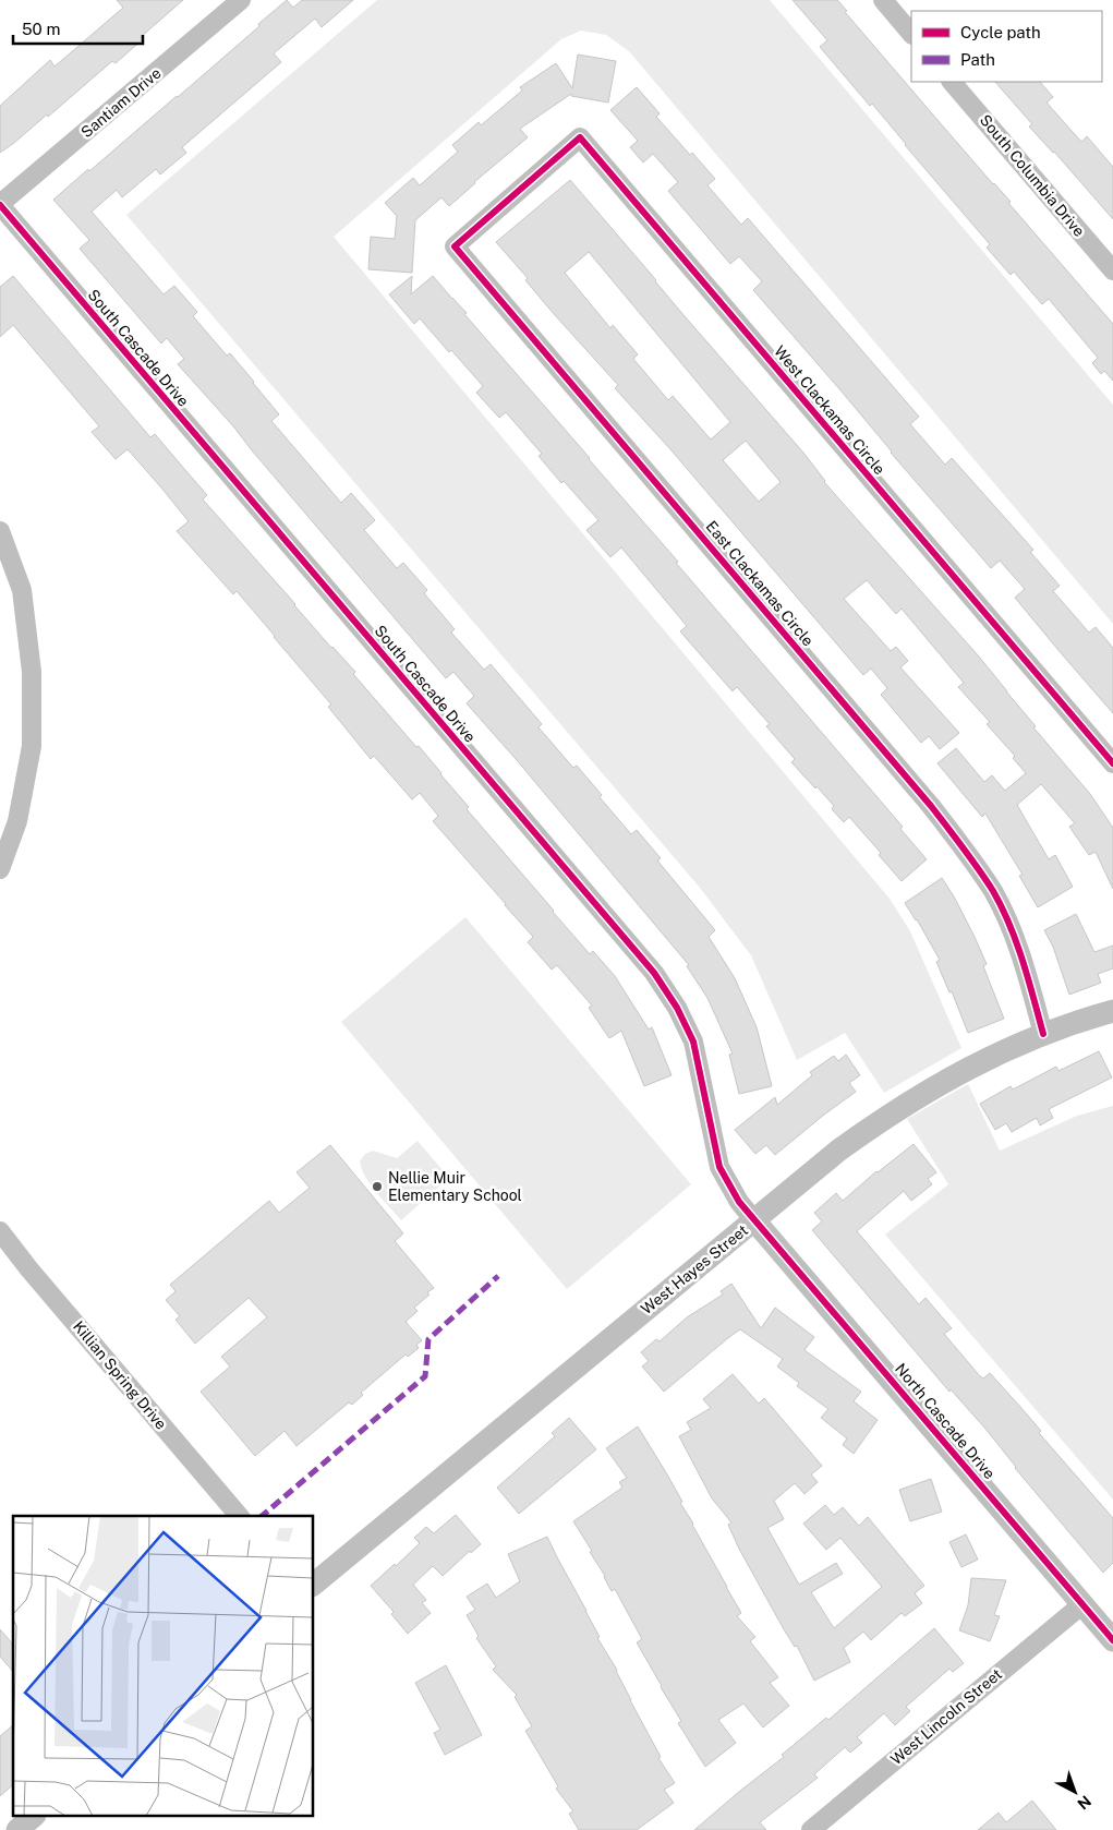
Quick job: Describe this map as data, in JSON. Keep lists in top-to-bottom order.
{
  "streets": {
    "street": [
      "Santiam Drive",
      "South Columbia Drive",
      "South Cascade Drive",
      "West Clackamas Circle",
      "East Clackamas Circle",
      "West Hayes Street",
      "Killian Spring Drive",
      "North Cascade Drive",
      "West Lincoln Street"
    ]
  },
  "crossings": [
    ["Santiam Drive", "South Cascade Drive"],
    ["South Cascade Drive", "West Hayes Street"],
    ["South Cascade Drive", "North Cascade Drive"],
    ["West Clackamas Circle", "East Clackamas Circle"],
    ["East Clackamas Circle", "West Hayes Street"],
    ["West Hayes Street", "North Cascade Drive"],
    ["North Cascade Drive", "West Lincoln Street"]
  ],
  "places": ["Nellie Muir Elementary School"],
  "legend": ["Cycle path", "Path"],
  "scale_bar": "50 m",
  "north": "bottom right"
}
